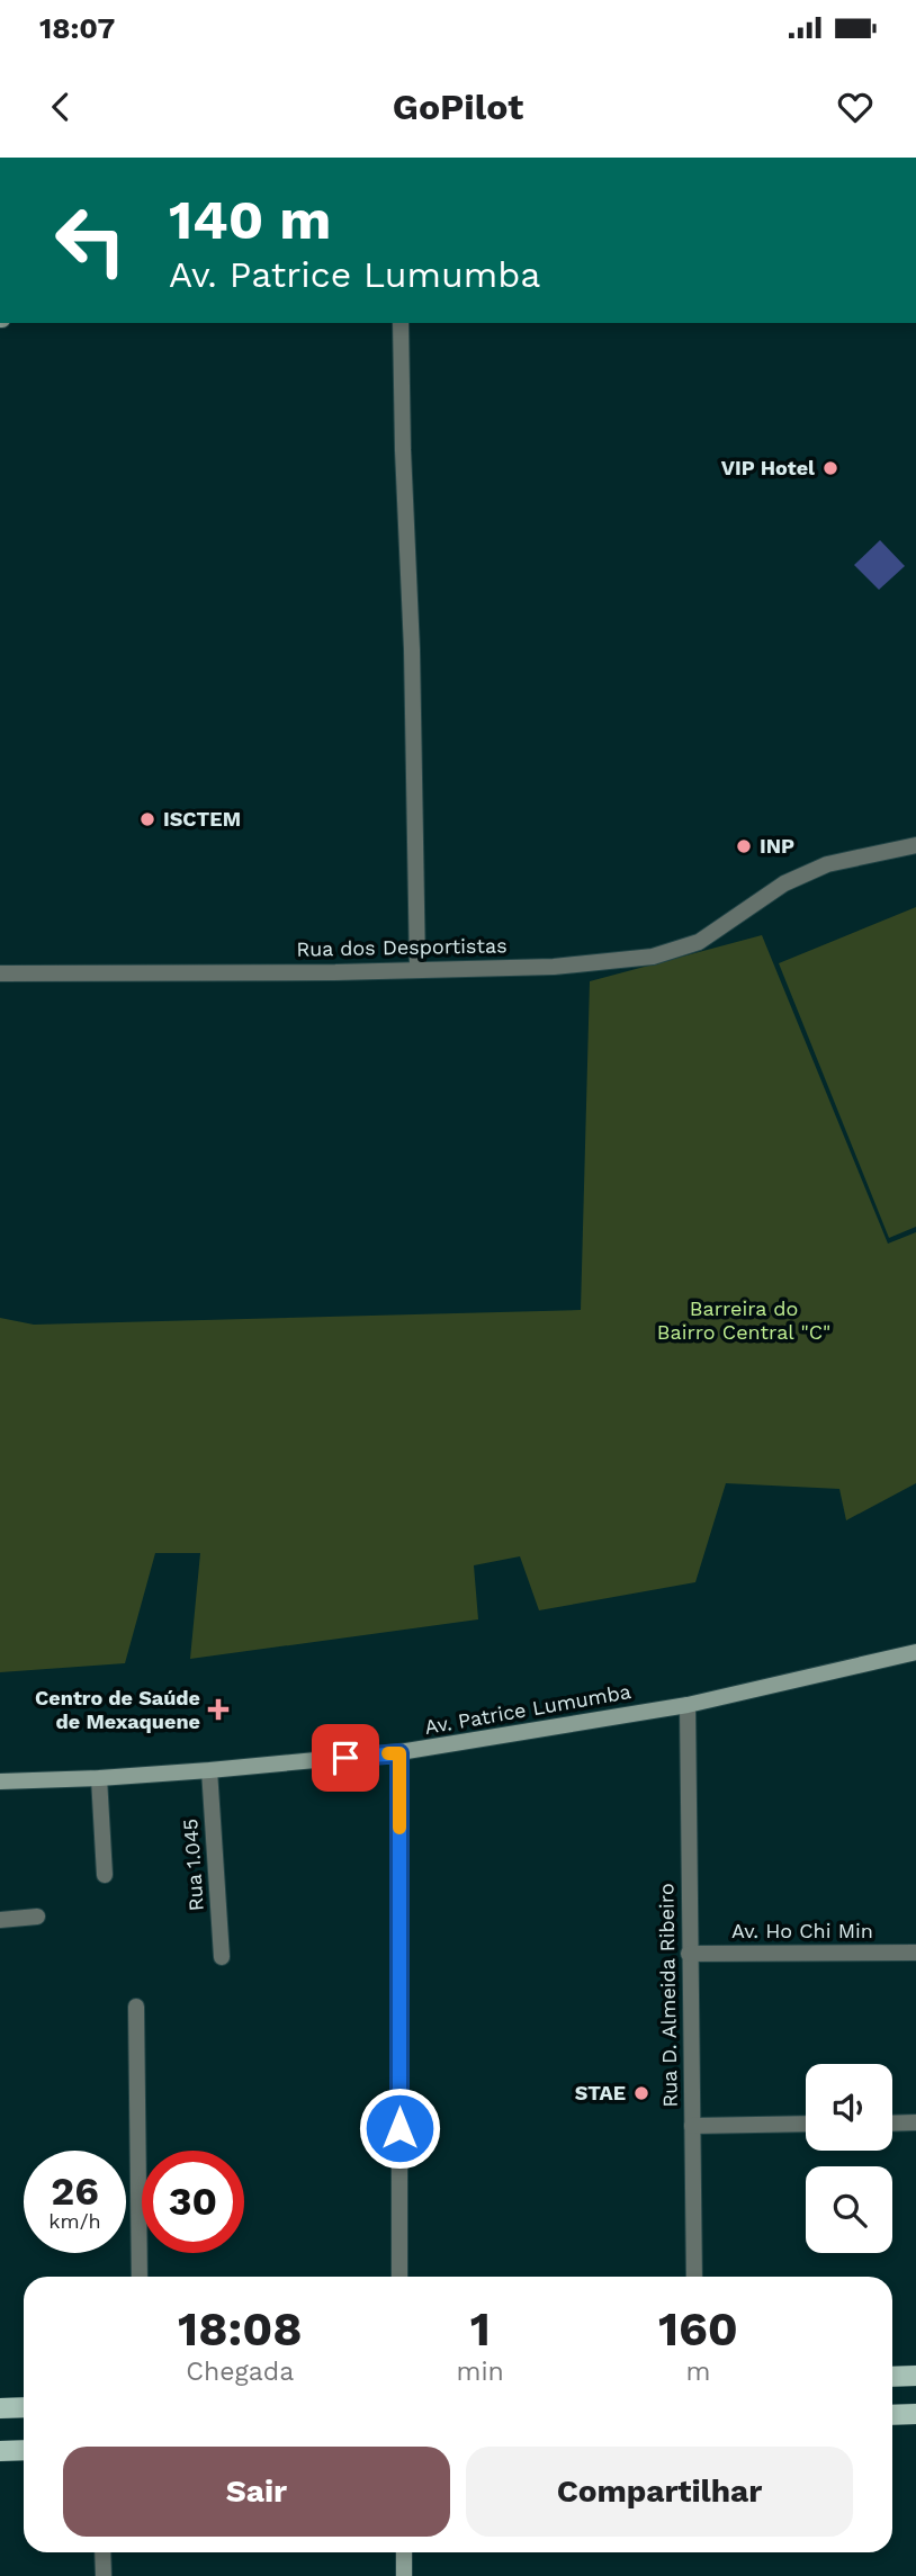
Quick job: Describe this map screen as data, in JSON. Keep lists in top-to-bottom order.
{
  "streets": {
    "main road": ["Av. Patrice Lumumba"],
    "street": [
      "Rua dos Desportistas",
      "Rua 1.045",
      "Av. Ho Chi Min",
      "Rua D. Almeida Ribeiro"
    ]
  },
  "crossings": [
    ["Av. Patrice Lumumba", "Rua 1.045"],
    ["Av. Patrice Lumumba", "Rua D. Almeida Ribeiro"],
    ["Av. Ho Chi Min", "Rua D. Almeida Ribeiro"]
  ],
  "parks": ["Barreira do Bairro Central \"C\""],
  "places": {
    "other": [
      "VIP Hotel",
      "ISCTEM",
      "INP",
      "STAE"
    ],
    "health": ["Centro de Saúde de Mexaquene"]
  },
  "page": {
    "status": "18:07",
    "header": "GoPilot",
    "turn": ["140 m", "Av. Patrice Lumumba"],
    "speed": "26 km/h",
    "limit": "30",
    "eta": [
      "18:08",
      "Chegada",
      "1",
      "min",
      "160",
      "m"
    ],
    "buttons": ["Sair", "Compartilhar"]
  }
}
